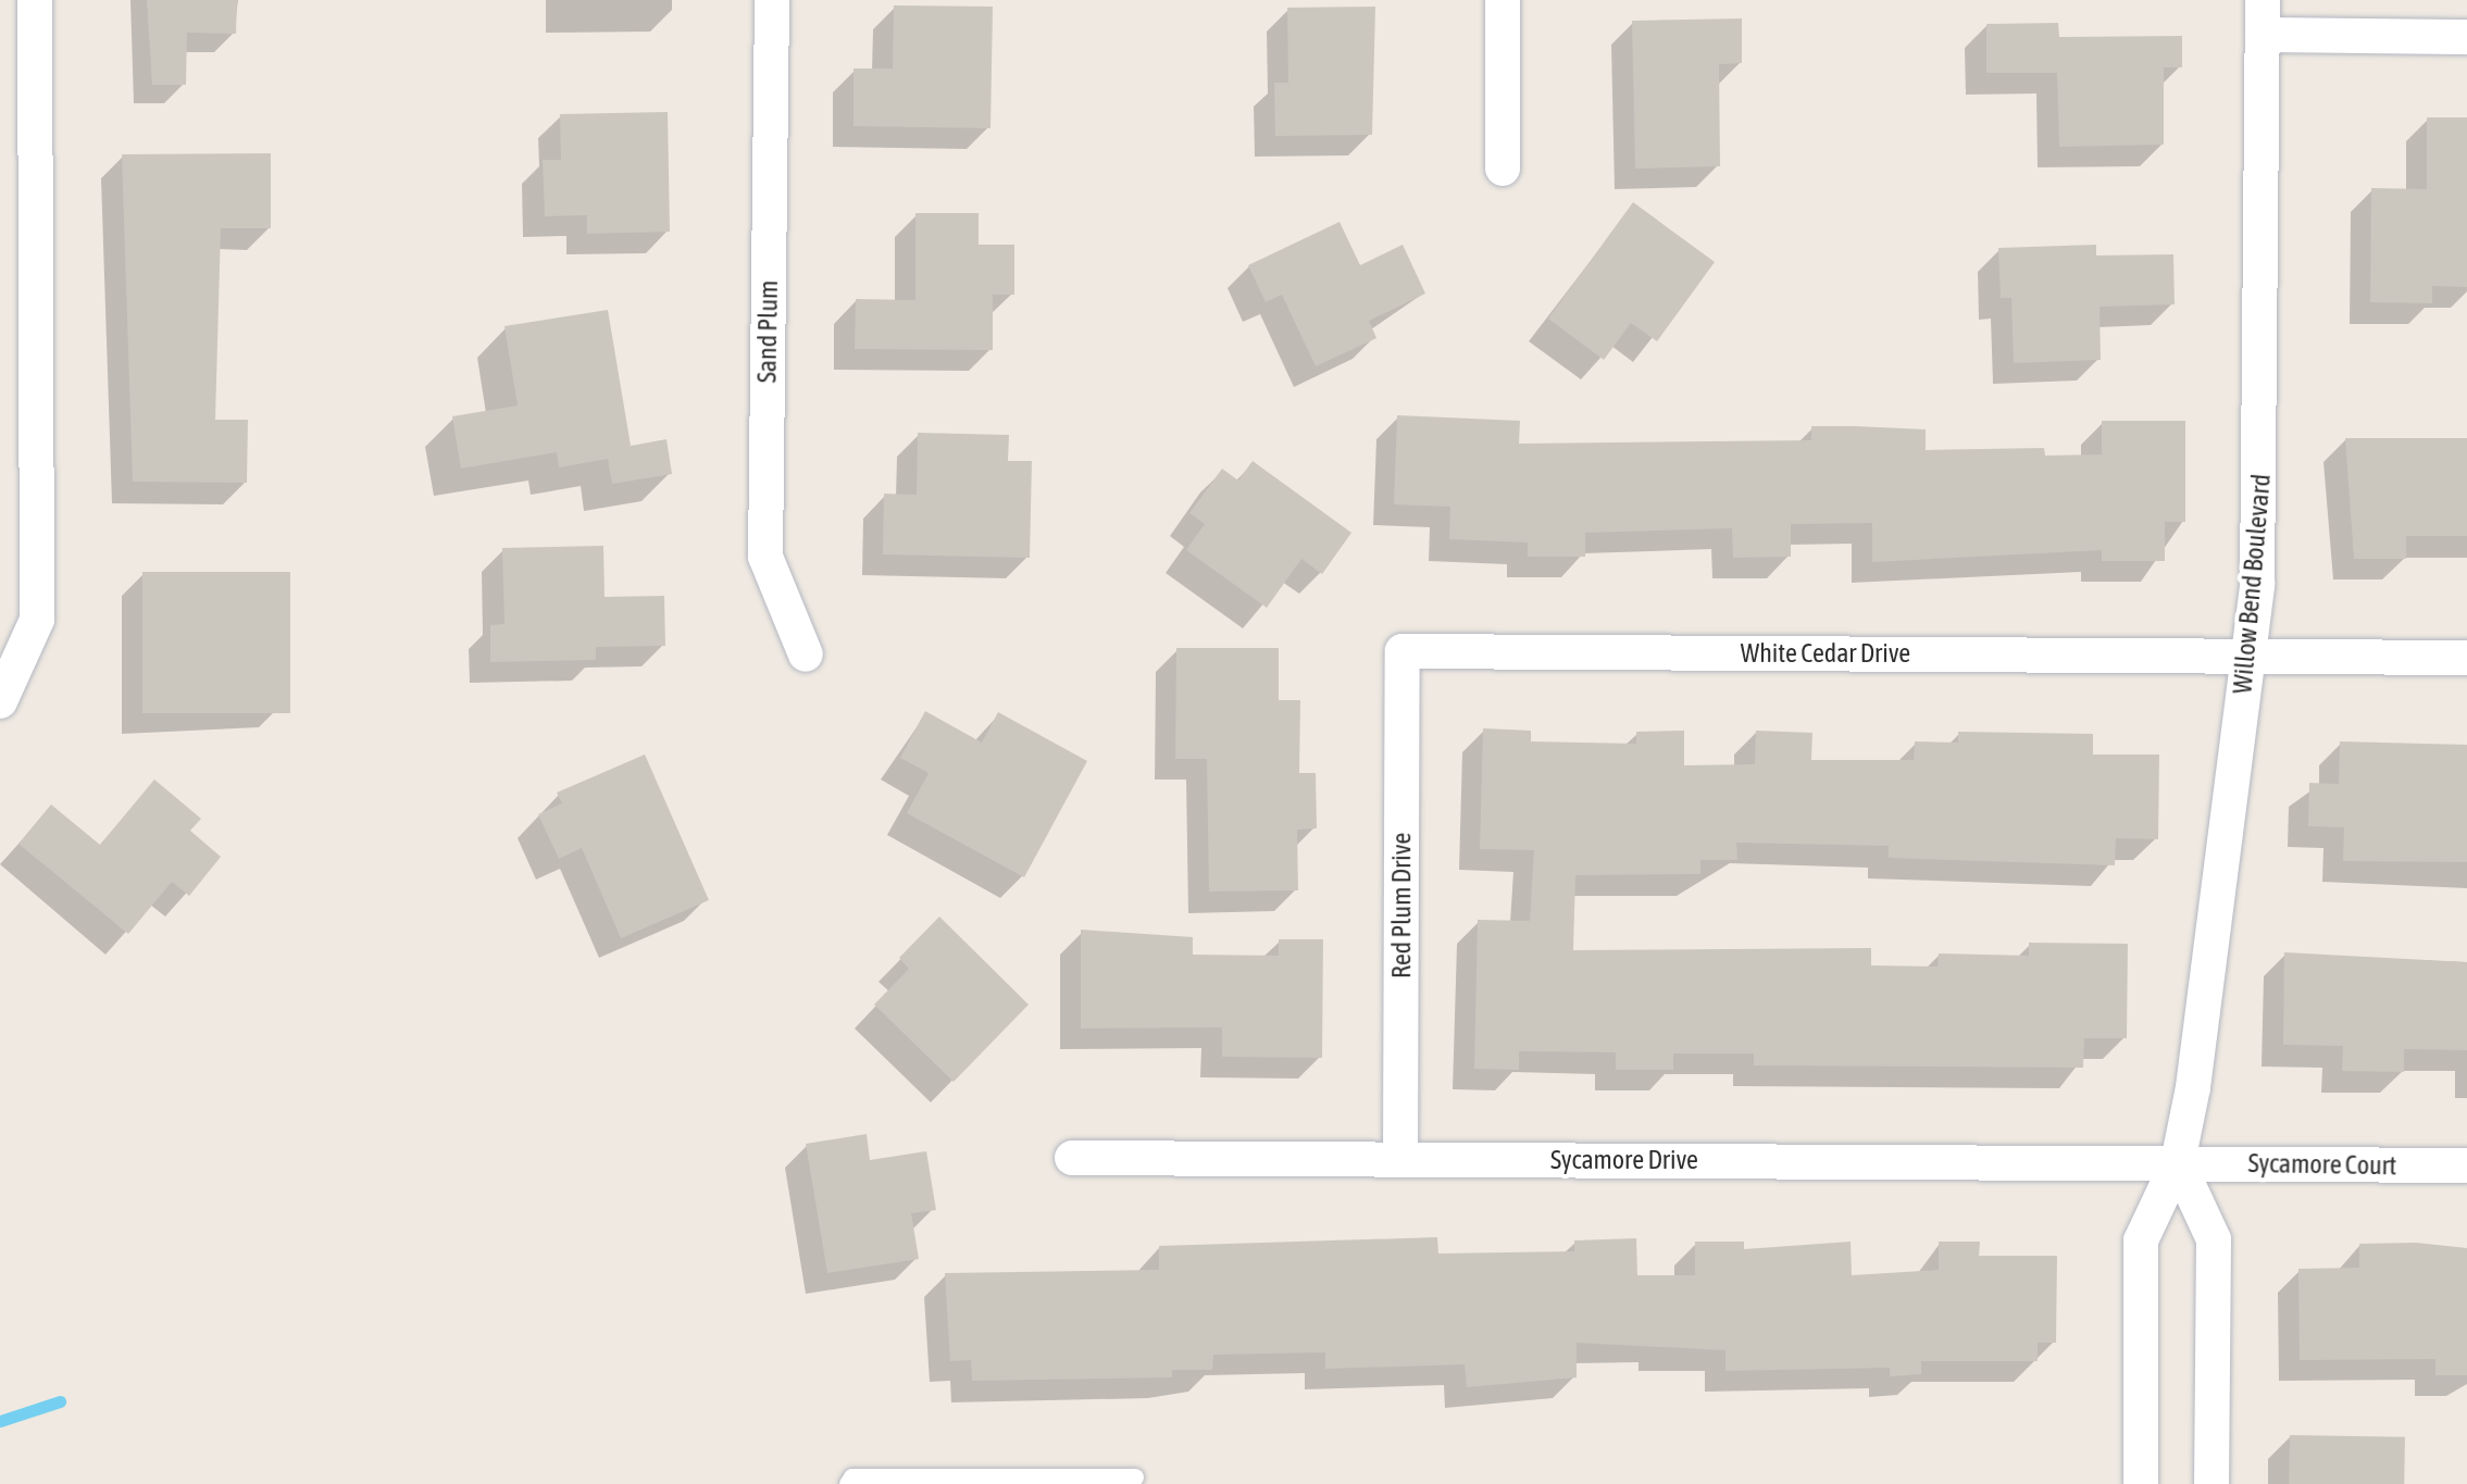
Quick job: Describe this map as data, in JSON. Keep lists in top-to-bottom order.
{
  "streets": {
    "street": [
      "Sand Plum",
      "Willow Bend Boulevard",
      "White Cedar Drive",
      "Red Plum Drive",
      "Sycamore Drive",
      "Sycamore Court"
    ]
  },
  "crossings": [
    ["Willow Bend Boulevard", "White Cedar Drive"],
    ["Willow Bend Boulevard", "Sycamore Drive"],
    ["Willow Bend Boulevard", "Sycamore Court"],
    ["White Cedar Drive", "Red Plum Drive"],
    ["Red Plum Drive", "Sycamore Drive"],
    ["Sycamore Drive", "Sycamore Court"]
  ]
}
